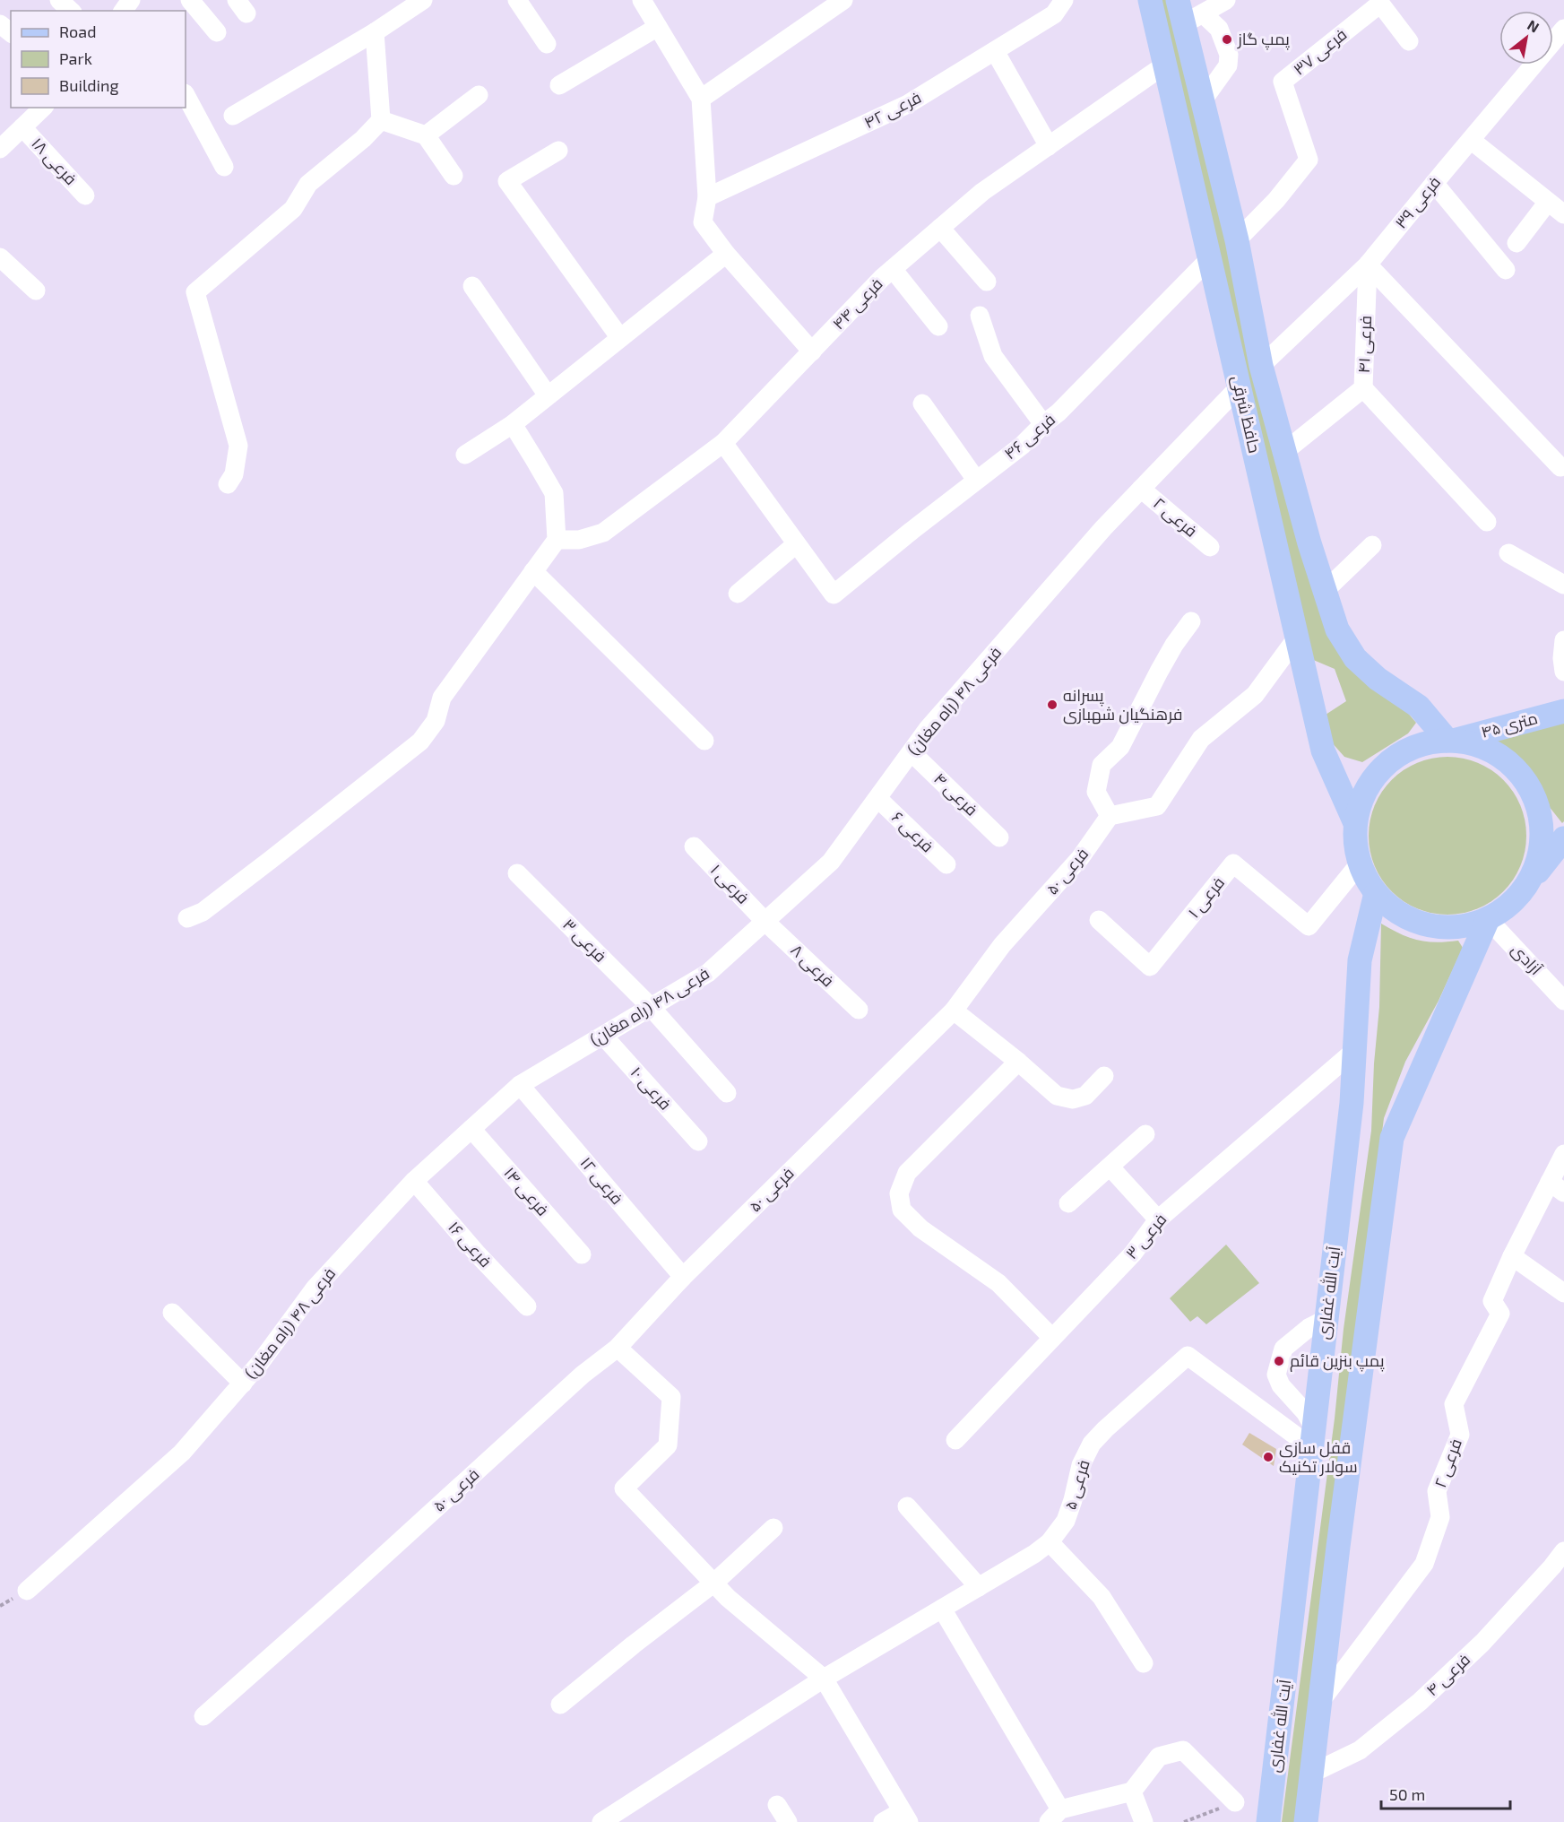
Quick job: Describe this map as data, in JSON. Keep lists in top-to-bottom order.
{
  "streets": {
    "main road": ["حافظ شرقی", "۴۵ متری", "آیت الله غفاری"],
    "street": [
      "فرعی ۳۷",
      "فرعی ۴۲",
      "فرعی ۱۸",
      "فرعی ۳۹",
      "فرعی ۴۴",
      "فرعی ۴۱",
      "فرعی ۴۶",
      "فرعی ۲",
      "فرعی ۴۸ (راه مغان)",
      "فرعی ۴",
      "فرعی ۶",
      "فرعی ۵۰",
      "فرعی ۱",
      "فرعی ۳",
      "آزادی",
      "فرعی ۸",
      "فرعی ۱۰",
      "فرعی ۱۲",
      "فرعی ۱۴",
      "فرعی ۱۶",
      "فرعی ۵"
    ]
  },
  "crossings": [
    ["فرعی ۳۷", "حافظ شرقی"],
    ["فرعی ۳۹", "فرعی ۴۱"],
    ["فرعی ۳۹", "حافظ شرقی"],
    ["فرعی ۴۴", "حافظ شرقی"],
    ["فرعی ۴۱", "حافظ شرقی"],
    ["حافظ شرقی", "فرعی ۴۶"],
    ["حافظ شرقی", "فرعی ۴۸ (راه مغان)"],
    ["حافظ شرقی", "۴۵ متری"],
    ["حافظ شرقی", "فرعی ۱"],
    ["حافظ شرقی", "آزادی"],
    ["حافظ شرقی", "آیت الله غفاری"],
    ["فرعی ۲", "فرعی ۴۸ (راه مغان)"],
    ["فرعی ۴۸ (راه مغان)", "فرعی ۴"],
    ["فرعی ۴۸ (راه مغان)", "فرعی ۶"],
    ["فرعی ۴۸ (راه مغان)", "فرعی ۱"],
    ["فرعی ۴۸ (راه مغان)", "فرعی ۳"],
    ["فرعی ۴۸ (راه مغان)", "فرعی ۸"],
    ["فرعی ۴۸ (راه مغان)", "فرعی ۱۰"],
    ["فرعی ۴۸ (راه مغان)", "فرعی ۱۲"],
    ["فرعی ۴۸ (راه مغان)", "فرعی ۱۴"],
    ["فرعی ۴۸ (راه مغان)", "فرعی ۱۶"],
    ["۴۵ متری", "فرعی ۱"],
    ["۴۵ متری", "آزادی"],
    ["۴۵ متری", "آیت الله غفاری"],
    ["فرعی ۵۰", "فرعی ۱۲"],
    ["فرعی ۱", "آزادی"],
    ["فرعی ۱", "فرعی ۸"],
    ["فرعی ۱", "آیت الله غفاری"],
    ["فرعی ۳", "آیت الله غفاری"],
    ["آزادی", "آیت الله غفاری"],
    ["آیت الله غفاری", "فرعی ۵"]
  ],
  "places": [
    "پمپ گاز",
    "پسرانه فرهنگیان شهبازی",
    "پمپ بنزین قائم",
    "قفل سازی سولار تکنیک"
  ],
  "legend": ["Road", "Park", "Building"],
  "scale_bar": "50 m",
  "north": "top right"
}
